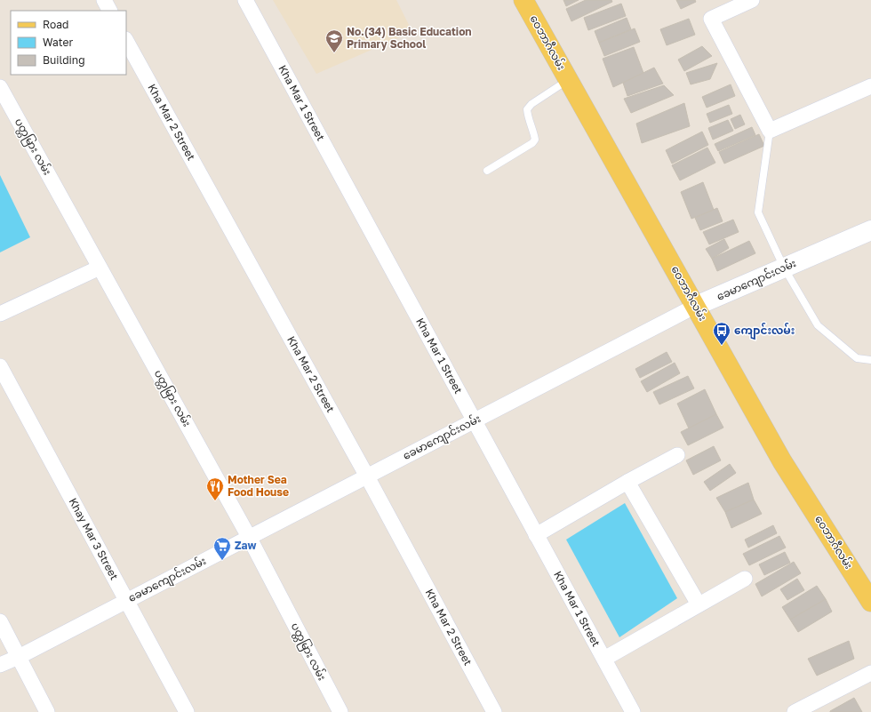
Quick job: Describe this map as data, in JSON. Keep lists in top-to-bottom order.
{
  "streets": {
    "main road": ["ဝေဘာဂီလမ်း"],
    "street": [
      "Kha Mar 1 Street",
      "Kha Mar 2 Street",
      "ပတ္တမြား လမ်း",
      "ခေမာကျောင်းလမ်း",
      "Khay Mar 3 Street"
    ]
  },
  "crossings": [
    ["ဝေဘာဂီလမ်း", "ခေမာကျောင်းလမ်း"],
    ["Kha Mar 1 Street", "ခေမာကျောင်းလမ်း"],
    ["Kha Mar 2 Street", "ခေမာကျောင်းလမ်း"],
    ["ပတ္တမြား လမ်း", "ခေမာကျောင်းလမ်း"],
    ["ခေမာကျောင်းလမ်း", "Khay Mar 3 Street"]
  ],
  "places": {
    "school or university": ["No.(34) Basic Education Primary School"],
    "bus stop": ["ကျောင်းလမ်း"],
    "restaurant": ["Mother Sea Food House"],
    "supermarket": ["Zaw"]
  },
  "legend": ["Road", "Water", "Building"]
}
